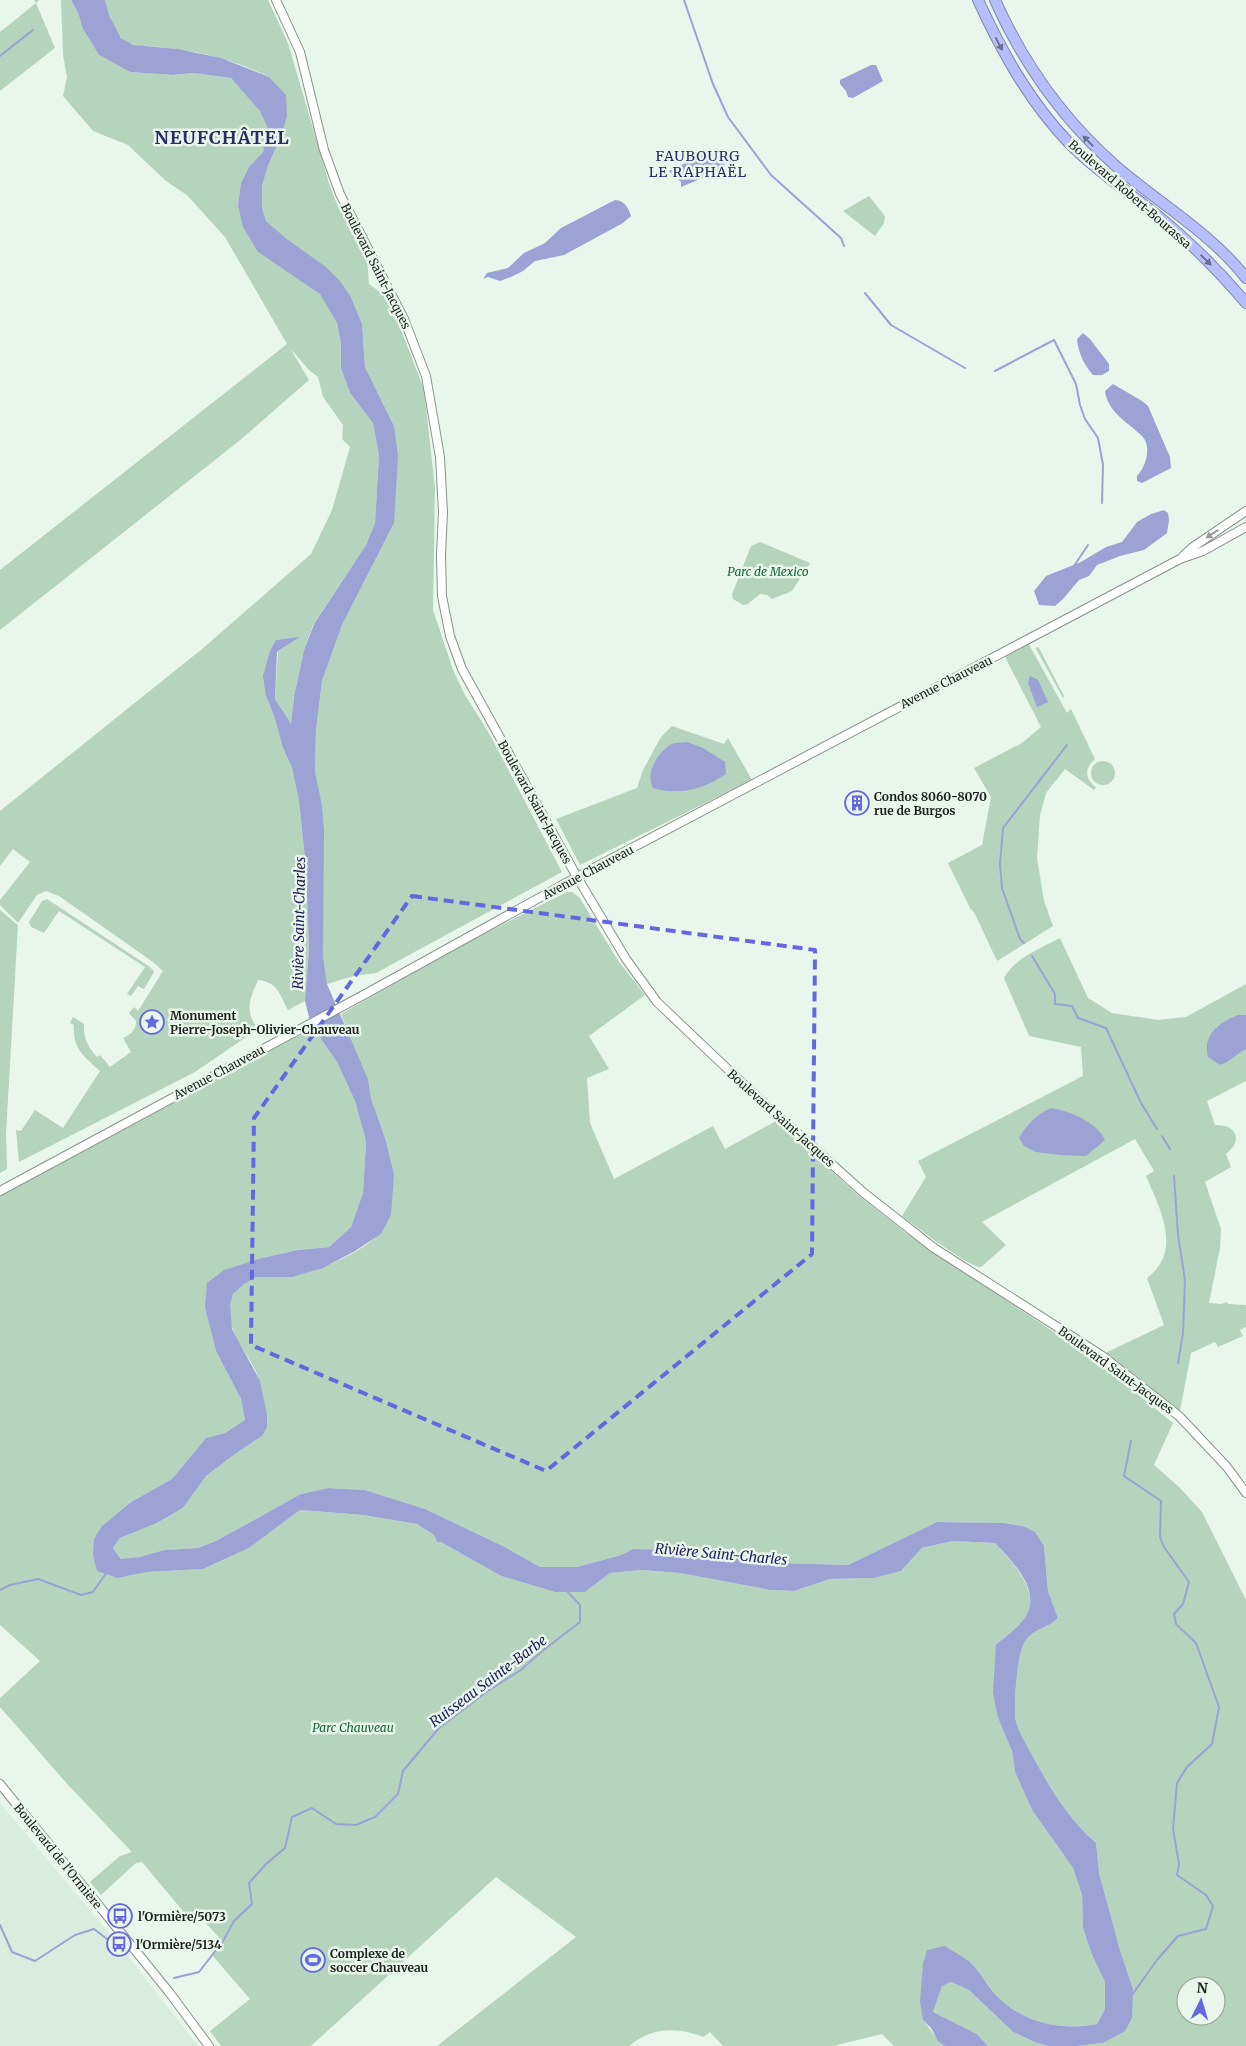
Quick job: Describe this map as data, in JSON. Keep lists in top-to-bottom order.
{
  "streets": {
    "highway": ["Boulevard Robert-Bourassa"],
    "street": ["Boulevard Saint-Jacques", "Avenue Chauveau", "Boulevard de l'Ormière"]
  },
  "crossings": [
    ["Boulevard Saint-Jacques", "Avenue Chauveau"]
  ],
  "districts": ["NEUFCHÂTEL", "FAUBOURG LE RAPHAËL"],
  "water": ["Rivière Saint-Charles", "Ruisseau Sainte-Barbe"],
  "parks": ["Parc de Mexico", "Parc Chauveau"],
  "places": {
    "building": ["Condos 8060-8070 rue de Burgos"],
    "place": ["Monument Pierre-Joseph-Olivier-Chauveau"],
    "bus stop": ["l'Ormière/5073", "l'Ormière/5134"],
    "sports": ["Complexe de soccer Chauveau"]
  },
  "north": "top"
}
